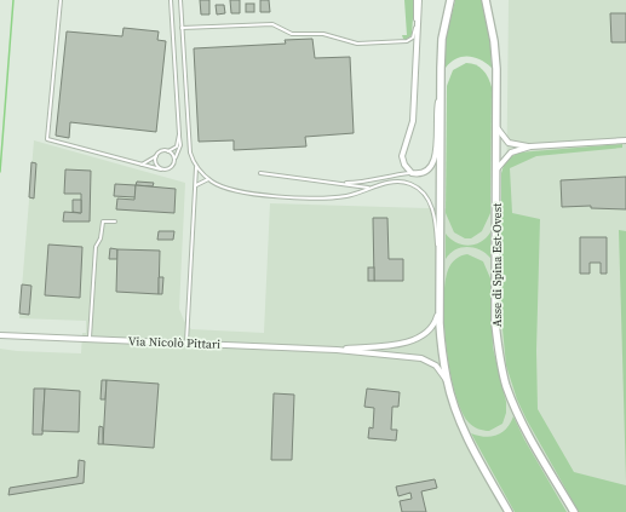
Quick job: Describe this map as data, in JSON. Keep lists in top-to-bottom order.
{
  "streets": {
    "main road": ["Asse di Spina Est-Ovest"],
    "street": ["Via Nicolò Pittari"]
  }
}
